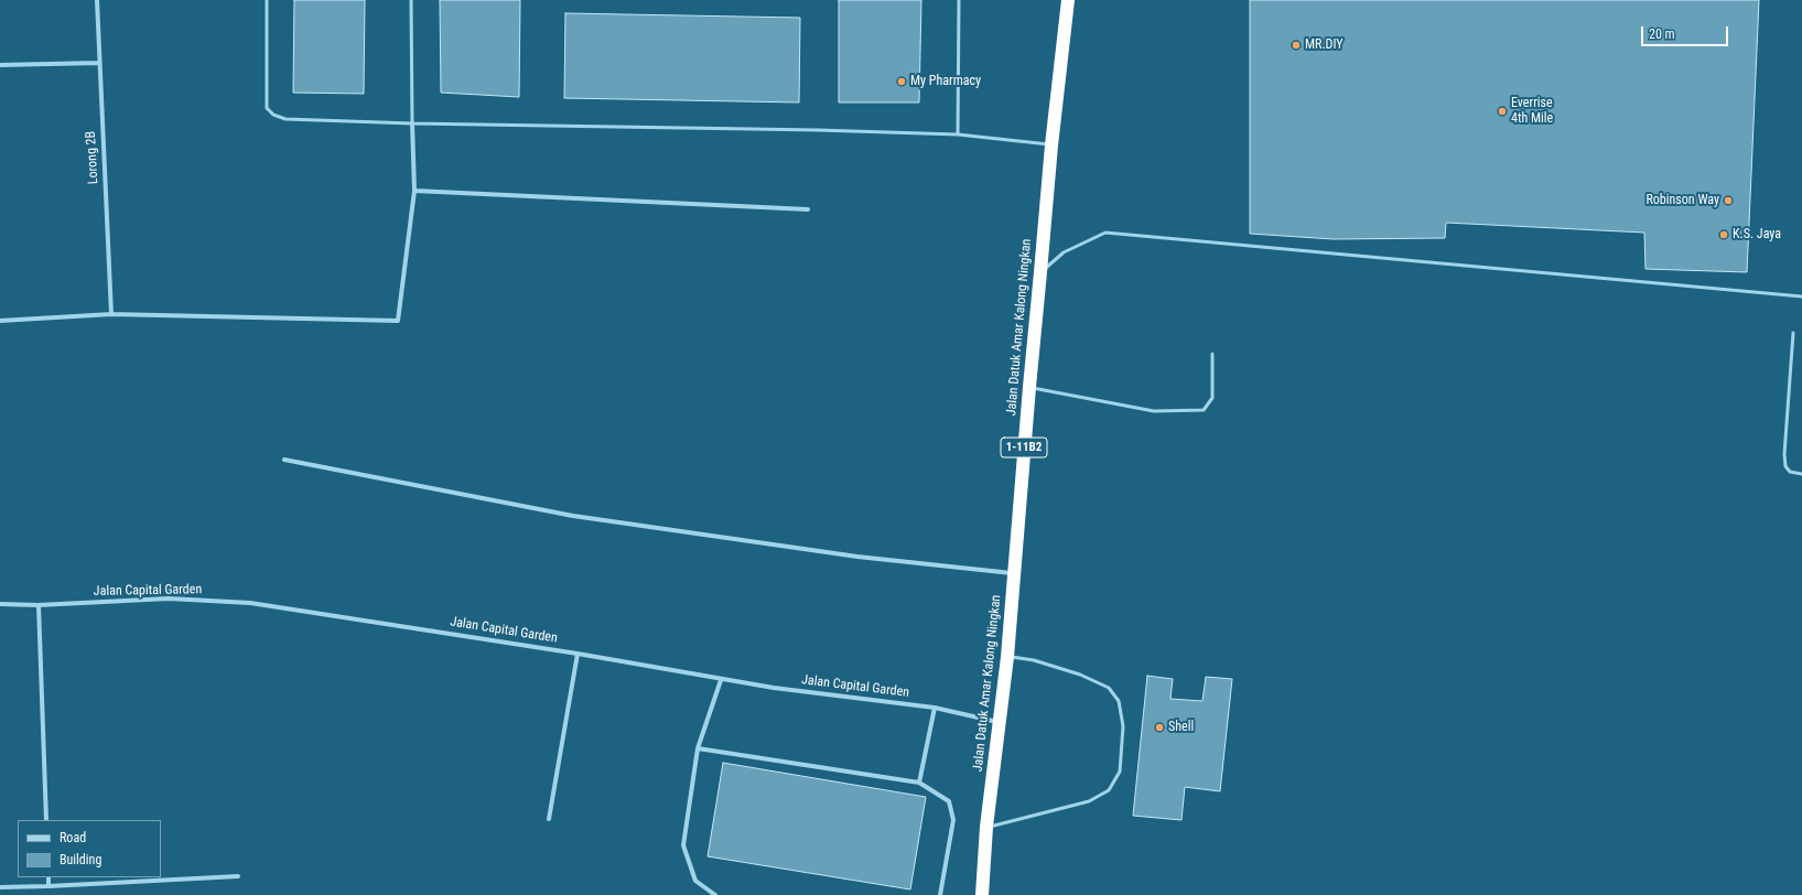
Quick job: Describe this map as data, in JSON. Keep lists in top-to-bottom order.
{
  "streets": {
    "highway": ["Jalan Datuk Amar Kalong Ningkan", "1-11B2"],
    "street": ["Lorong 2B", "Jalan Capital Garden"]
  },
  "crossings": [
    ["Jalan Datuk Amar Kalong Ningkan", "Jalan Capital Garden"]
  ],
  "places": [
    "MR.DIY",
    "My Pharmacy",
    "Everrise 4th Mile",
    "Robinson Way",
    "K.S. Jaya",
    "Shell"
  ],
  "legend": ["Road", "Building"],
  "scale_bar": "20 m"
}
